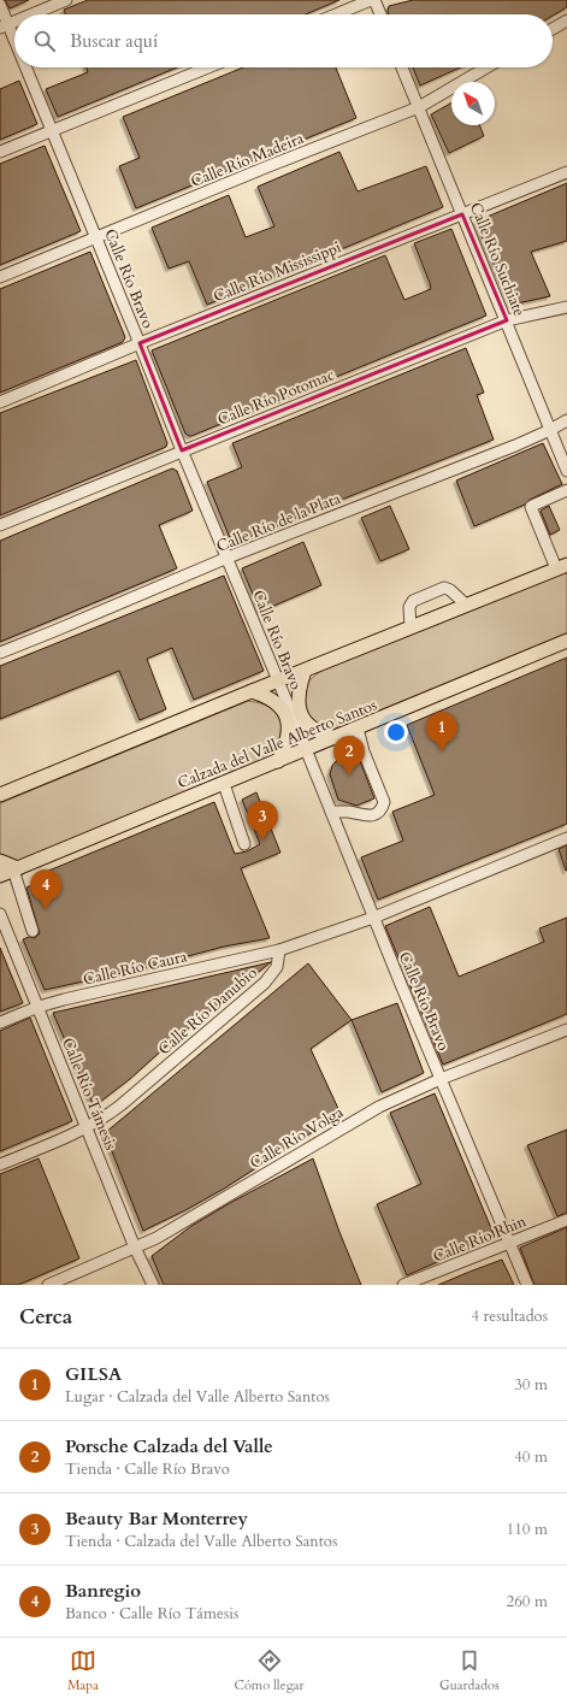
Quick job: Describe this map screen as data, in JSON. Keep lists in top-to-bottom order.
{
  "streets": {
    "main road": ["Calzada del Valle Alberto Santos"],
    "street": [
      "Calle Río Madeira",
      "Calle Río Suchiate",
      "Calle Río Mississippi",
      "Calle Río Bravo",
      "Calle Río Potomac",
      "Calle Río de la Plata",
      "Calle Río Caura",
      "Calle Río Danubio",
      "Calle Río Támesis",
      "Calle Río Volga",
      "Calle Río Rhin"
    ]
  },
  "crossings": [
    ["Calle Río Madeira", "Calle Río Suchiate"],
    ["Calle Río Madeira", "Calle Río Bravo"],
    ["Calle Río Suchiate", "Calle Río Mississippi"],
    ["Calle Río Suchiate", "Calle Río Potomac"],
    ["Calle Río Suchiate", "Calle Río de la Plata"],
    ["Calle Río Mississippi", "Calle Río Bravo"],
    ["Calle Río Bravo", "Calle Río Potomac"],
    ["Calle Río Bravo", "Calle Río de la Plata"],
    ["Calle Río Bravo", "Calzada del Valle Alberto Santos"],
    ["Calle Río Bravo", "Calle Río Volga"],
    ["Calle Río Bravo", "Calle Río Rhin"],
    ["Calle Río Caura", "Calle Río Danubio"],
    ["Calle Río Caura", "Calle Río Támesis"],
    ["Calle Río Danubio", "Calle Río Támesis"],
    ["Calle Río Támesis", "Calle Río Volga"]
  ],
  "north": "top left",
  "page": {
    "search": "Buscar aquí",
    "pins": [
      "1",
      "2",
      "3",
      "4"
    ],
    "heading": ["Cerca", "4 resultados"],
    "list": [
      {
        "mark": "1",
        "name": "GILSA",
        "note": "Lugar · Calzada del Valle Alberto Santos",
        "value": "30 m"
      },
      {
        "mark": "2",
        "name": "Porsche Calzada del Valle",
        "note": "Tienda · Calle Río Bravo",
        "value": "40 m"
      },
      {
        "mark": "3",
        "name": "Beauty Bar Monterrey",
        "note": "Tienda · Calzada del Valle Alberto Santos",
        "value": "110 m"
      },
      {
        "mark": "4",
        "name": "Banregio",
        "note": "Banco · Calle Río Támesis",
        "value": "260 m"
      }
    ],
    "nav": ["Mapa", "Cómo llegar", "Guardados"]
  }
}
